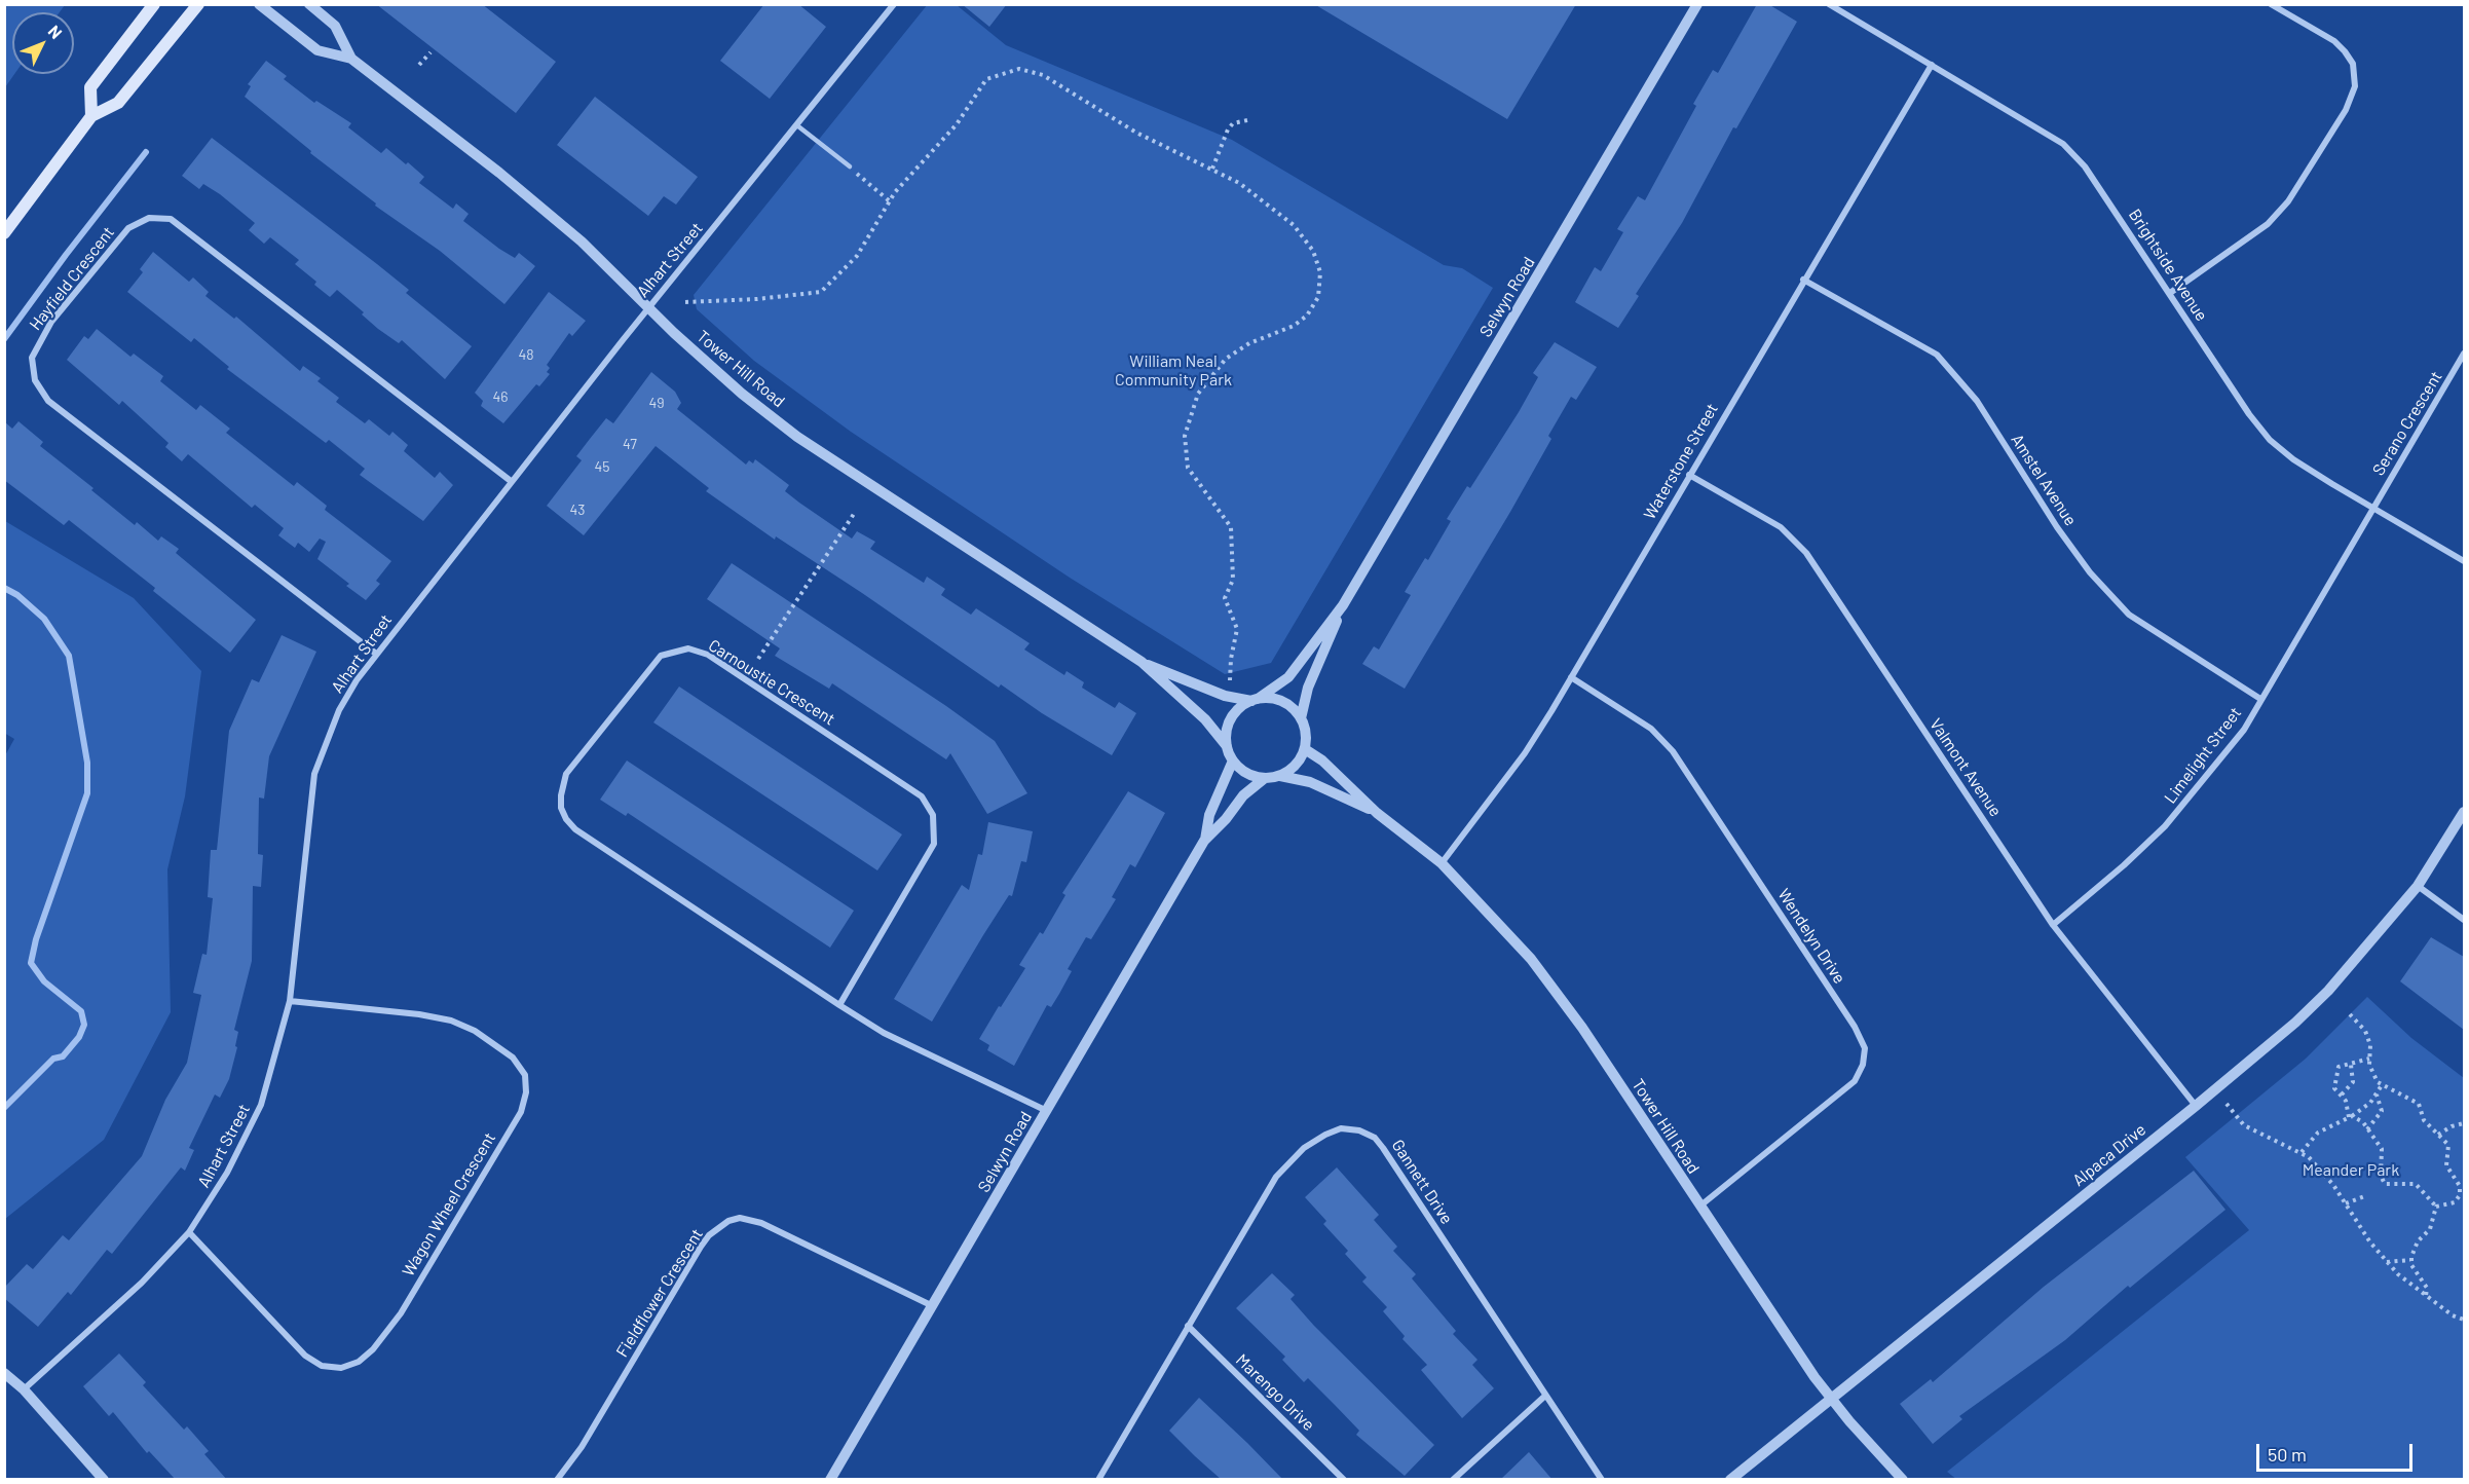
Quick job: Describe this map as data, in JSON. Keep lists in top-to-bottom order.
{
  "streets": {
    "street": [
      "Alhart Street",
      "Brightside Avenue",
      "Hayfield Crescent",
      "Selwyn Road",
      "Tower Hill Road",
      "Serano Crescent",
      "Waterstone Street",
      "Amstel Avenue",
      "Carnoustie Crescent",
      "Limelight Street",
      "Valmont Avenue",
      "Wendelyn Drive",
      "Alpaca Drive",
      "Gannett Drive",
      "Wagon Wheel Crescent",
      "Fieldflower Crescent",
      "Marengo Drive"
    ]
  },
  "crossings": [
    ["Alhart Street", "Hayfield Crescent"],
    ["Alhart Street", "Tower Hill Road"],
    ["Alhart Street", "Wagon Wheel Crescent"],
    ["Brightside Avenue", "Serano Crescent"],
    ["Brightside Avenue", "Waterstone Street"],
    ["Brightside Avenue", "Limelight Street"],
    ["Selwyn Road", "Tower Hill Road"],
    ["Selwyn Road", "Carnoustie Crescent"],
    ["Selwyn Road", "Fieldflower Crescent"],
    ["Tower Hill Road", "Waterstone Street"],
    ["Tower Hill Road", "Wendelyn Drive"],
    ["Tower Hill Road", "Alpaca Drive"],
    ["Serano Crescent", "Limelight Street"],
    ["Waterstone Street", "Amstel Avenue"],
    ["Waterstone Street", "Valmont Avenue"],
    ["Waterstone Street", "Wendelyn Drive"],
    ["Amstel Avenue", "Limelight Street"],
    ["Limelight Street", "Valmont Avenue"],
    ["Valmont Avenue", "Alpaca Drive"],
    ["Gannett Drive", "Marengo Drive"]
  ],
  "parks": ["William Neal Community Park", "Meander Park"],
  "house_numbers": [
    "48",
    "46",
    "49",
    "47",
    "45",
    "43"
  ],
  "scale_bar": "50 m",
  "north": "top right"
}
